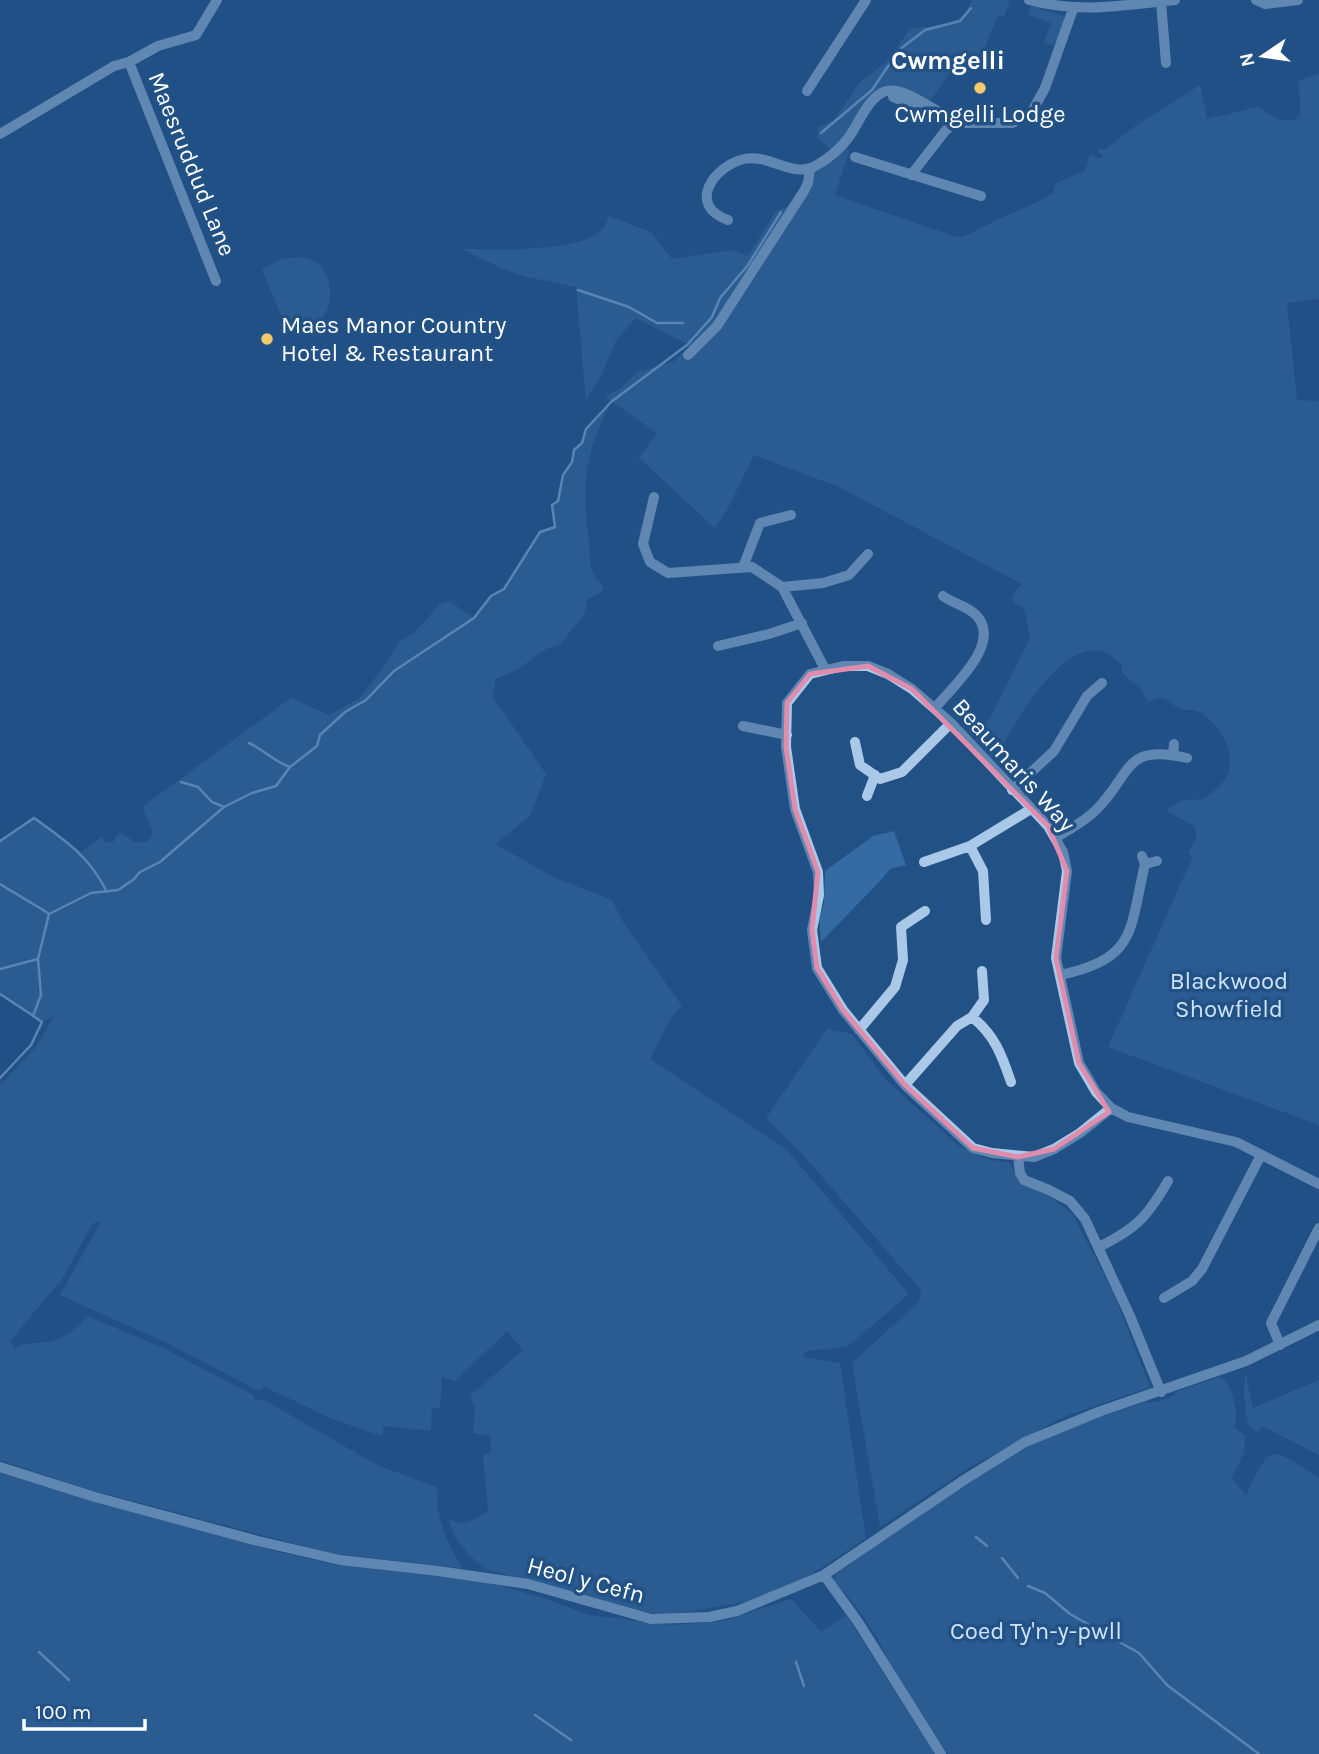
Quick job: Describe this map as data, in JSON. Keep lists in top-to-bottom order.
{
  "streets": {
    "street": ["Maesruddud Lane", "Beaumaris Way", "Heol y Cefn"]
  },
  "districts": ["Cwmgelli"],
  "parks": ["Blackwood Showfield", "Coed Ty'n-y-pwll"],
  "places": ["Cwmgelli Lodge", "Maes Manor Country Hotel & Restaurant"],
  "scale_bar": "100 m",
  "north": "left"
}
